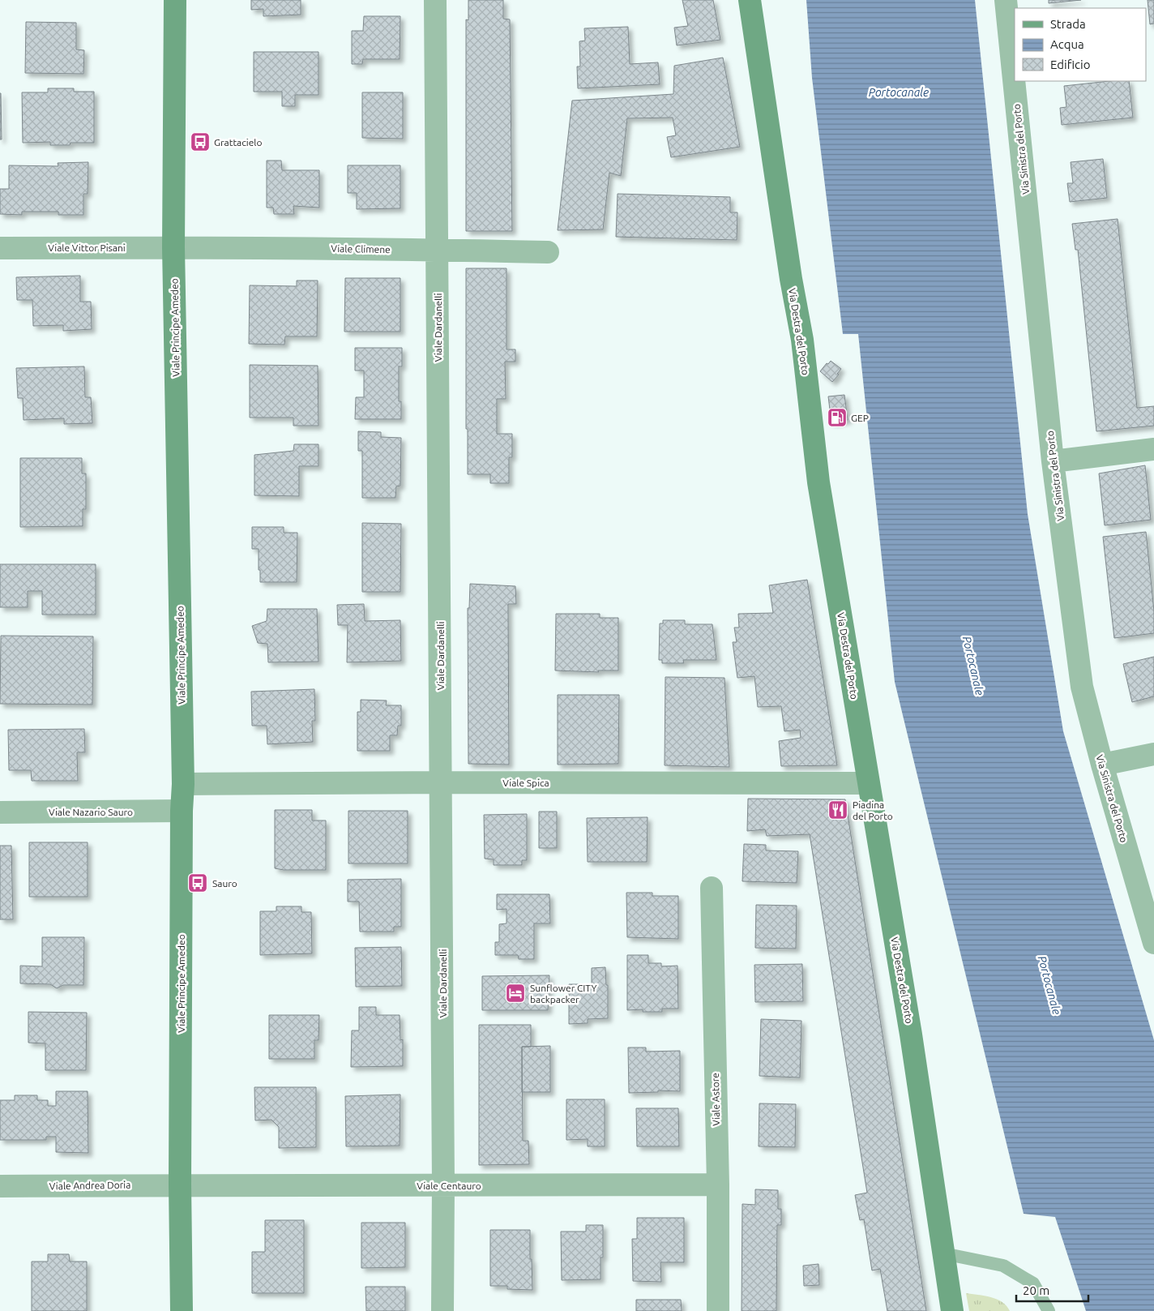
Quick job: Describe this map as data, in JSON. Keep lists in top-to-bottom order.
{
  "streets": {
    "street": [
      "Via Sinistra del Porto",
      "Viale Vittor Pisani",
      "Viale Climene",
      "Viale Principe Amedeo",
      "Viale Dardanelli",
      "Via Destra del Porto",
      "Viale Spica",
      "Viale Nazario Sauro",
      "Viale Astore",
      "Viale Andrea Doria",
      "Viale Centauro"
    ]
  },
  "crossings": [
    ["Viale Vittor Pisani", "Viale Climene"],
    ["Viale Vittor Pisani", "Viale Principe Amedeo"],
    ["Viale Climene", "Viale Principe Amedeo"],
    ["Viale Climene", "Viale Dardanelli"],
    ["Viale Principe Amedeo", "Viale Spica"],
    ["Viale Principe Amedeo", "Viale Nazario Sauro"],
    ["Viale Principe Amedeo", "Viale Andrea Doria"],
    ["Viale Principe Amedeo", "Viale Centauro"],
    ["Viale Dardanelli", "Viale Spica"],
    ["Viale Dardanelli", "Viale Centauro"],
    ["Via Destra del Porto", "Viale Spica"],
    ["Viale Astore", "Viale Centauro"],
    ["Viale Andrea Doria", "Viale Centauro"]
  ],
  "water": ["Portocanale"],
  "places": {
    "bus stop": ["Grattacielo", "Sauro"],
    "fuel station": ["GEP"],
    "restaurant": ["Piadina del Porto"],
    "hotel": ["Sunflower CITY backpacker"]
  },
  "legend": ["Strada", "Acqua", "Edificio"],
  "scale_bar": "20 m"
}
